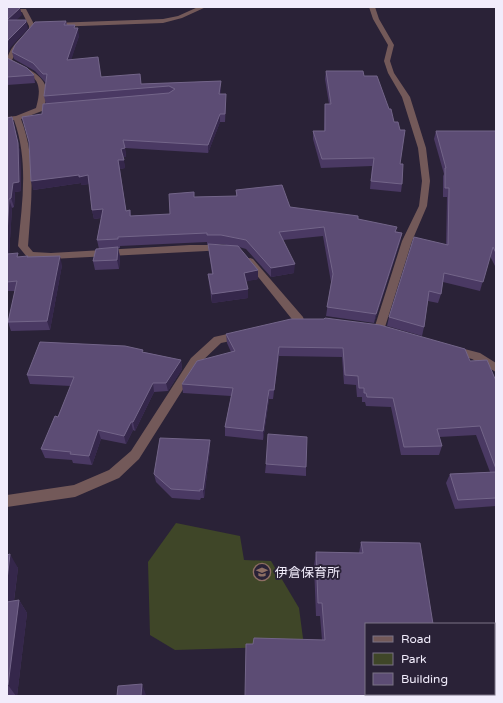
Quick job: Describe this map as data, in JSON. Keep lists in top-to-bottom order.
{
  "places": {
    "school or university": ["伊倉保育所"]
  },
  "legend": ["Road", "Park", "Building"]
}
